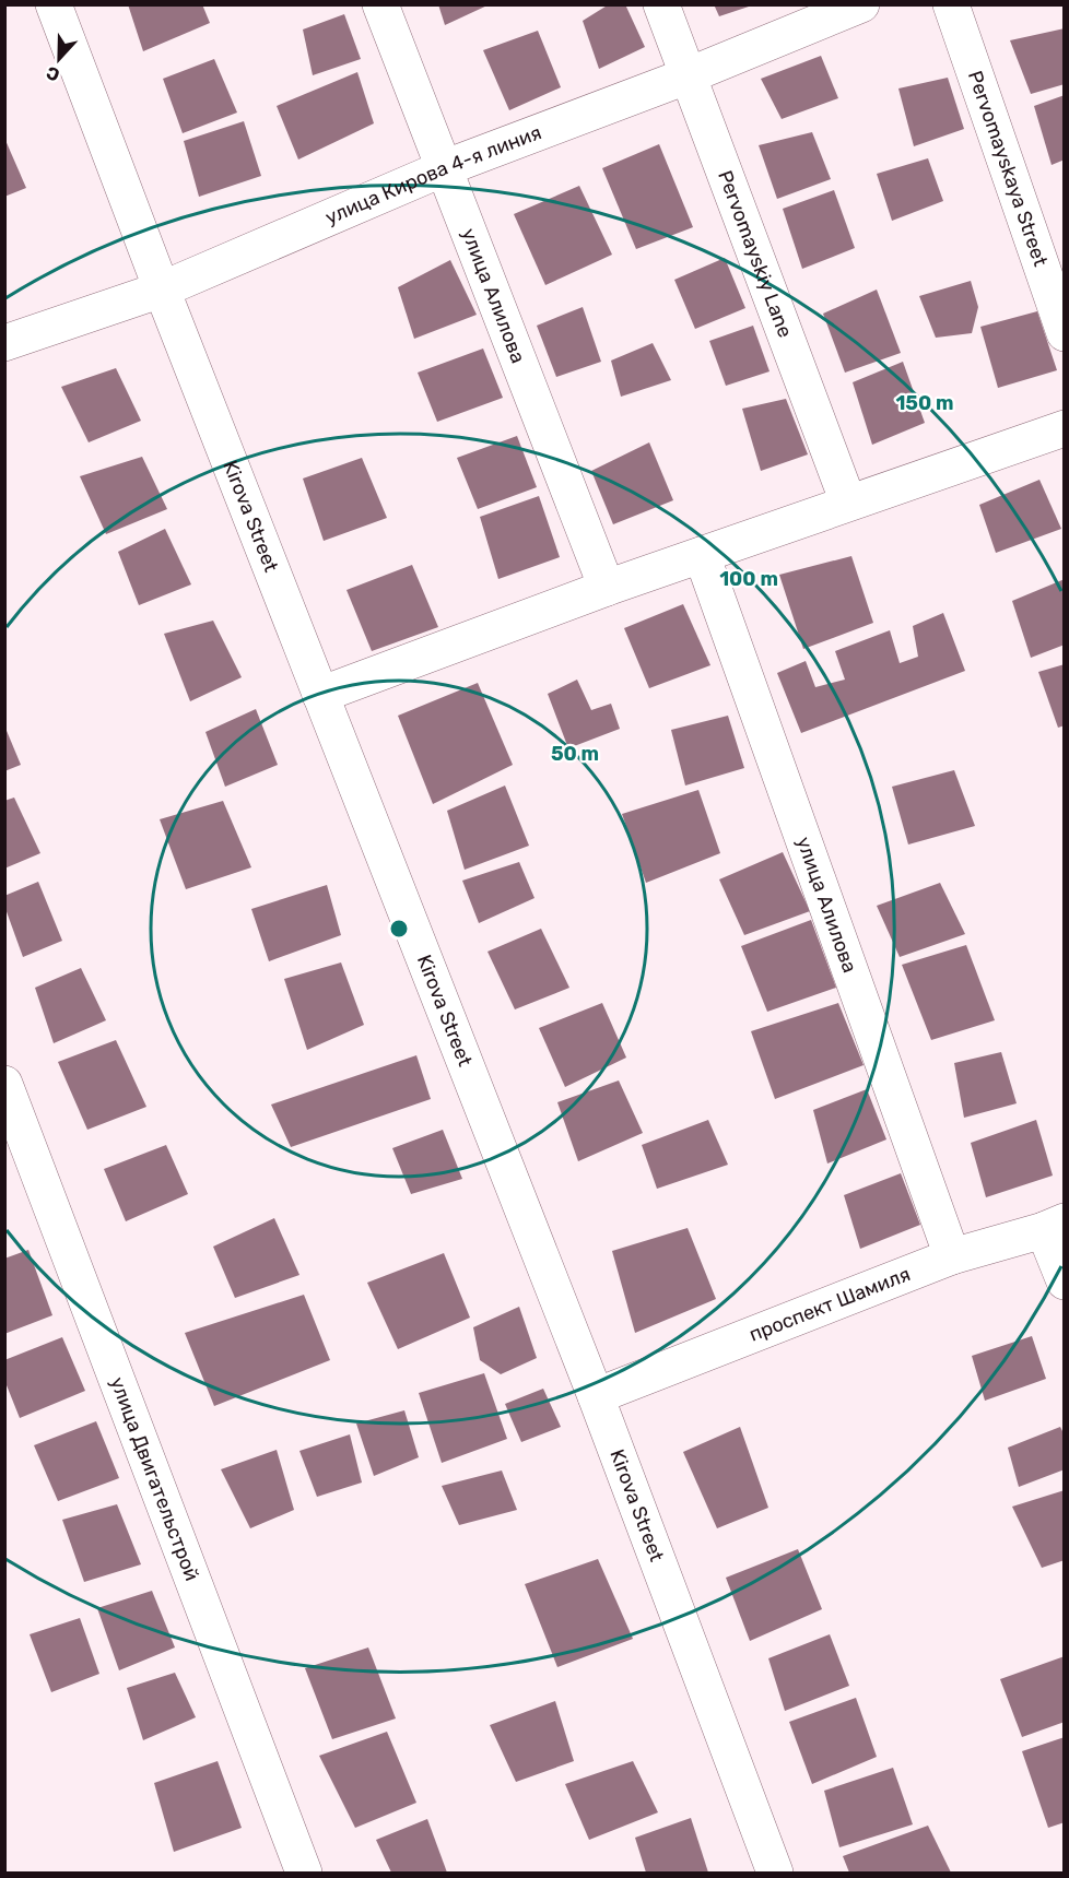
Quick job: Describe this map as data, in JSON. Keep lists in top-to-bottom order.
{
  "streets": {
    "street": [
      "Pervomayskaya Street",
      "улица Кирова 4-я линия",
      "Pervomayskiy Lane",
      "улица Алилова",
      "Kirova Street",
      "проспект Шамиля",
      "улица Двигательстрой"
    ]
  },
  "crossings": [
    ["улица Кирова 4-я линия", "Pervomayskiy Lane"],
    ["улица Кирова 4-я линия", "улица Алилова"],
    ["улица Кирова 4-я линия", "Kirova Street"],
    ["улица Алилова", "проспект Шамиля"],
    ["Kirova Street", "проспект Шамиля"]
  ],
  "north": "bottom",
  "rings": ["150 m", "100 m", "50 m"]
}
